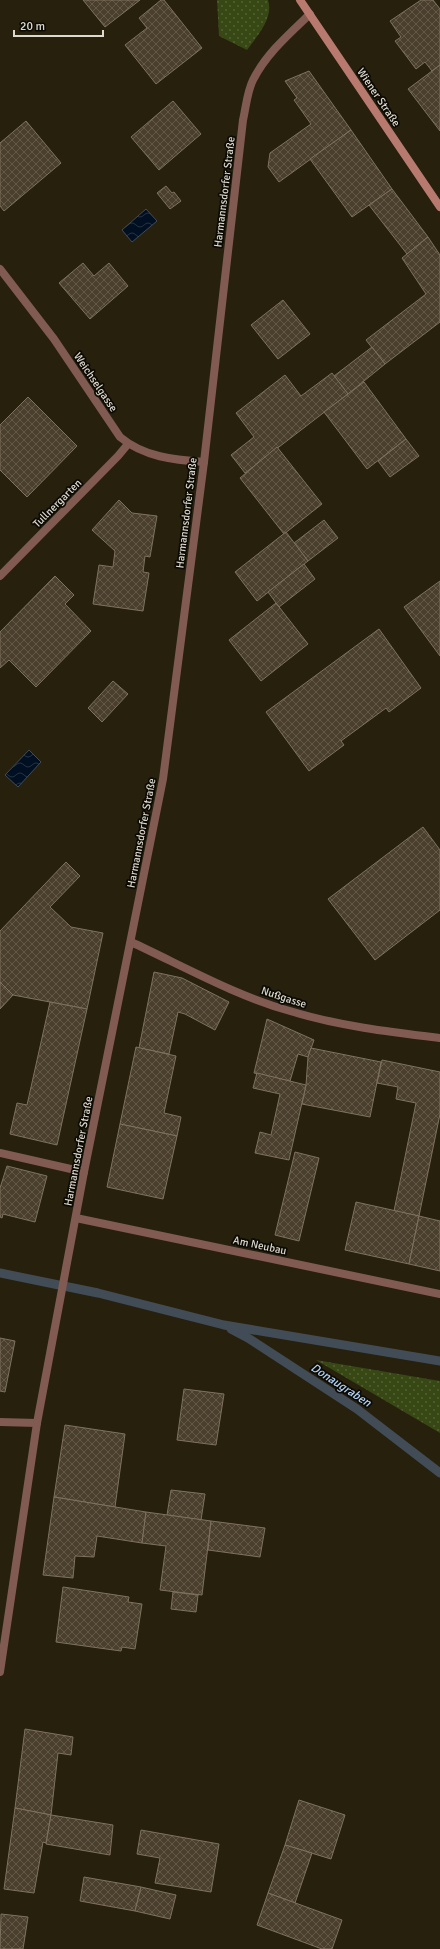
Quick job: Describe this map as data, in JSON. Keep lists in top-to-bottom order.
{
  "streets": {
    "street": [
      "Wiener Straße",
      "Harmannsdorfer Straße",
      "Weichselgasse",
      "Tullnergarten",
      "Nußgasse",
      "Am Neubau"
    ]
  },
  "crossings": [
    ["Wiener Straße", "Harmannsdorfer Straße"],
    ["Harmannsdorfer Straße", "Weichselgasse"],
    ["Harmannsdorfer Straße", "Nußgasse"],
    ["Harmannsdorfer Straße", "Am Neubau"],
    ["Weichselgasse", "Tullnergarten"]
  ],
  "water": ["Donaugraben"],
  "scale_bar": "20 m"
}
